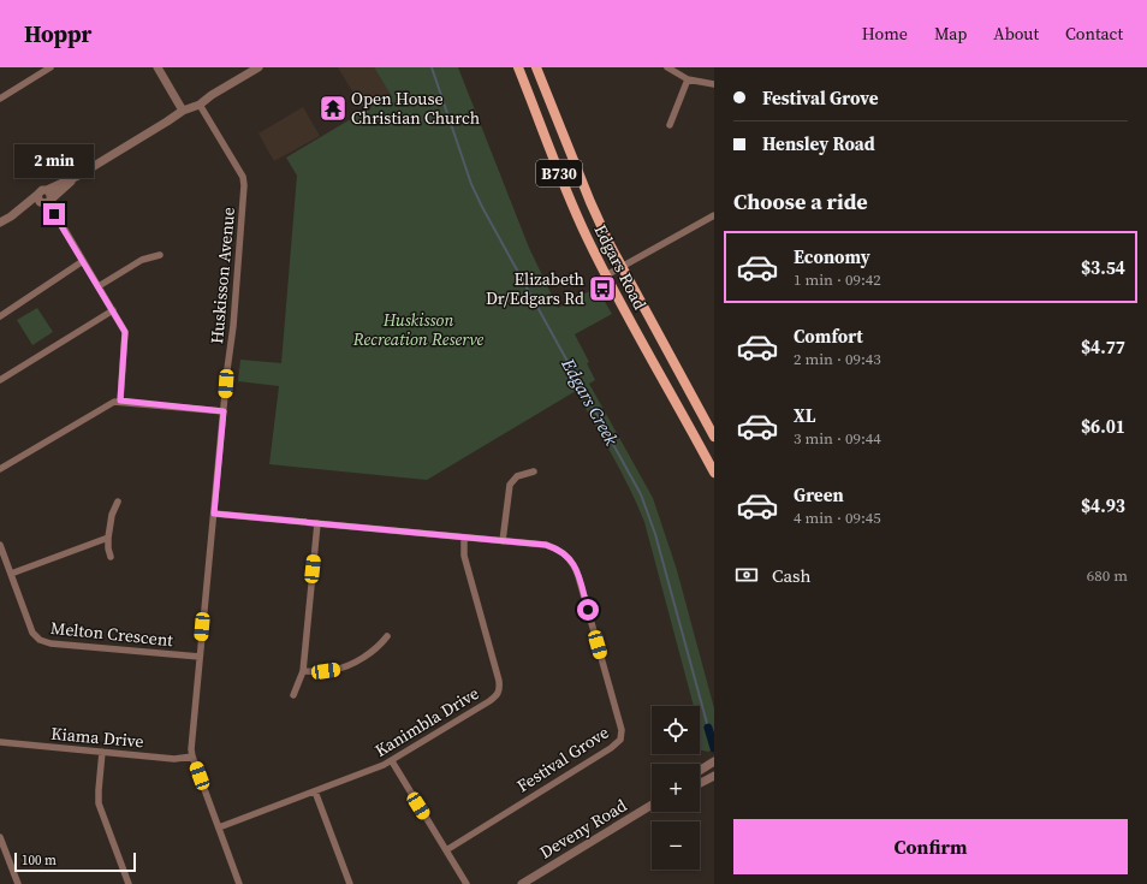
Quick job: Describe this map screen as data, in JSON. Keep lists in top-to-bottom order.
{
  "streets": {
    "main road": ["B730", "Edgars Road"],
    "street": [
      "Huskisson Avenue",
      "Melton Crescent",
      "Kanimbla Drive",
      "Kiama Drive",
      "Festival Grove",
      "Deveny Road"
    ]
  },
  "crossings": [
    ["Huskisson Avenue", "Melton Crescent"],
    ["Huskisson Avenue", "Kanimbla Drive"],
    ["Huskisson Avenue", "Kiama Drive"],
    ["Huskisson Avenue", "Festival Grove"],
    ["Kanimbla Drive", "Festival Grove"]
  ],
  "water": ["Edgars Creek"],
  "parks": ["Huskisson Recreation Reserve"],
  "places": {
    "temple": ["Open House Christian Church"],
    "bus stop": ["Elizabeth Dr/Edgars Rd"]
  },
  "scale_bar": "100 m",
  "page": {
    "header": "Hoppr",
    "nav": [
      "Home",
      "Map",
      "About",
      "Contact"
    ],
    "banner": ["Festival Grove", "Hensley Road"],
    "bubble": "2 min",
    "heading": "Choose a ride",
    "list": [
      {
        "name": "Economy",
        "note": "1 min · 09:42",
        "value": "$3.54"
      },
      {
        "name": "Comfort",
        "note": "2 min · 09:43",
        "value": "$4.77"
      },
      {
        "name": "XL",
        "note": "3 min · 09:44",
        "value": "$6.01"
      },
      {
        "name": "Green",
        "note": "4 min · 09:45",
        "value": "$4.93"
      }
    ],
    "pay": ["Cash", "680 m"],
    "map_buttons": ["+", "−"],
    "buttons": "Confirm",
    "scale": "100 m"
  }
}
